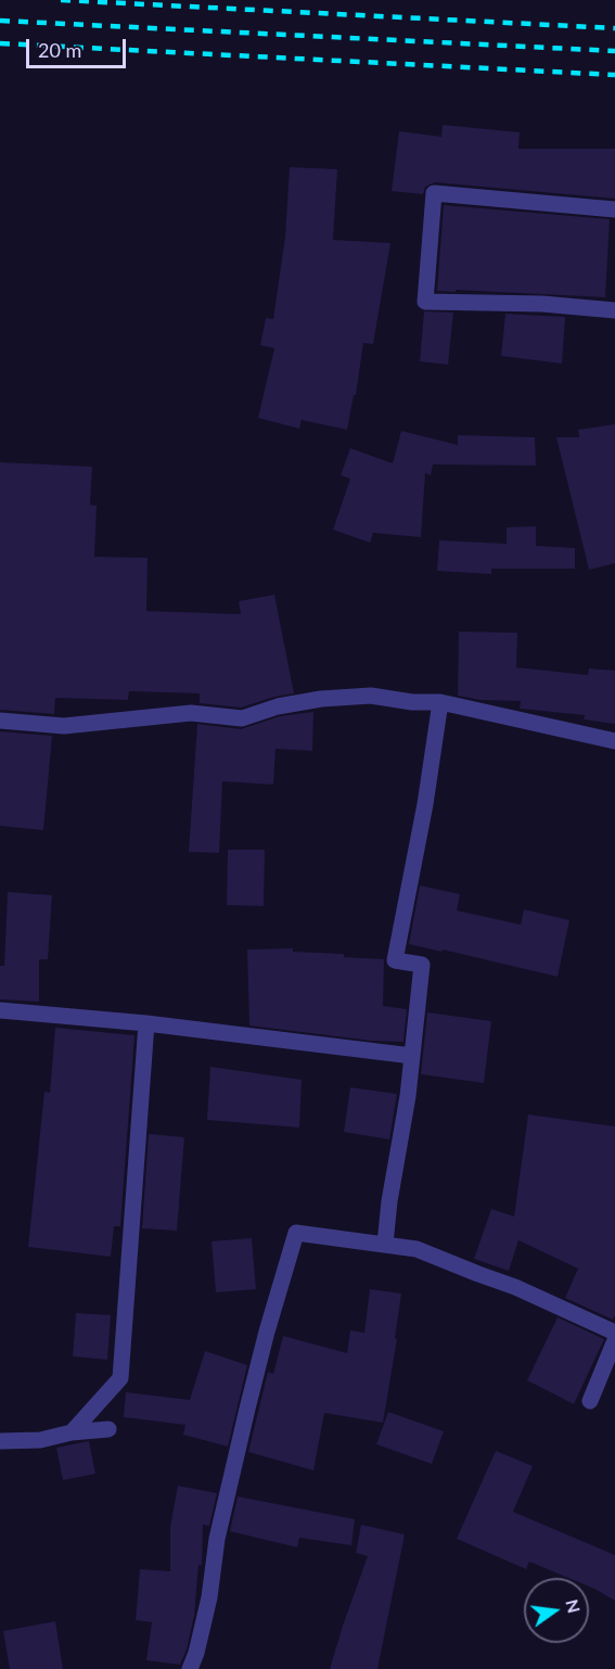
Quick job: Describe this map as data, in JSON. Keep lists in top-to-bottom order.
{
  "scale_bar": "20 m",
  "north": "right"
}
